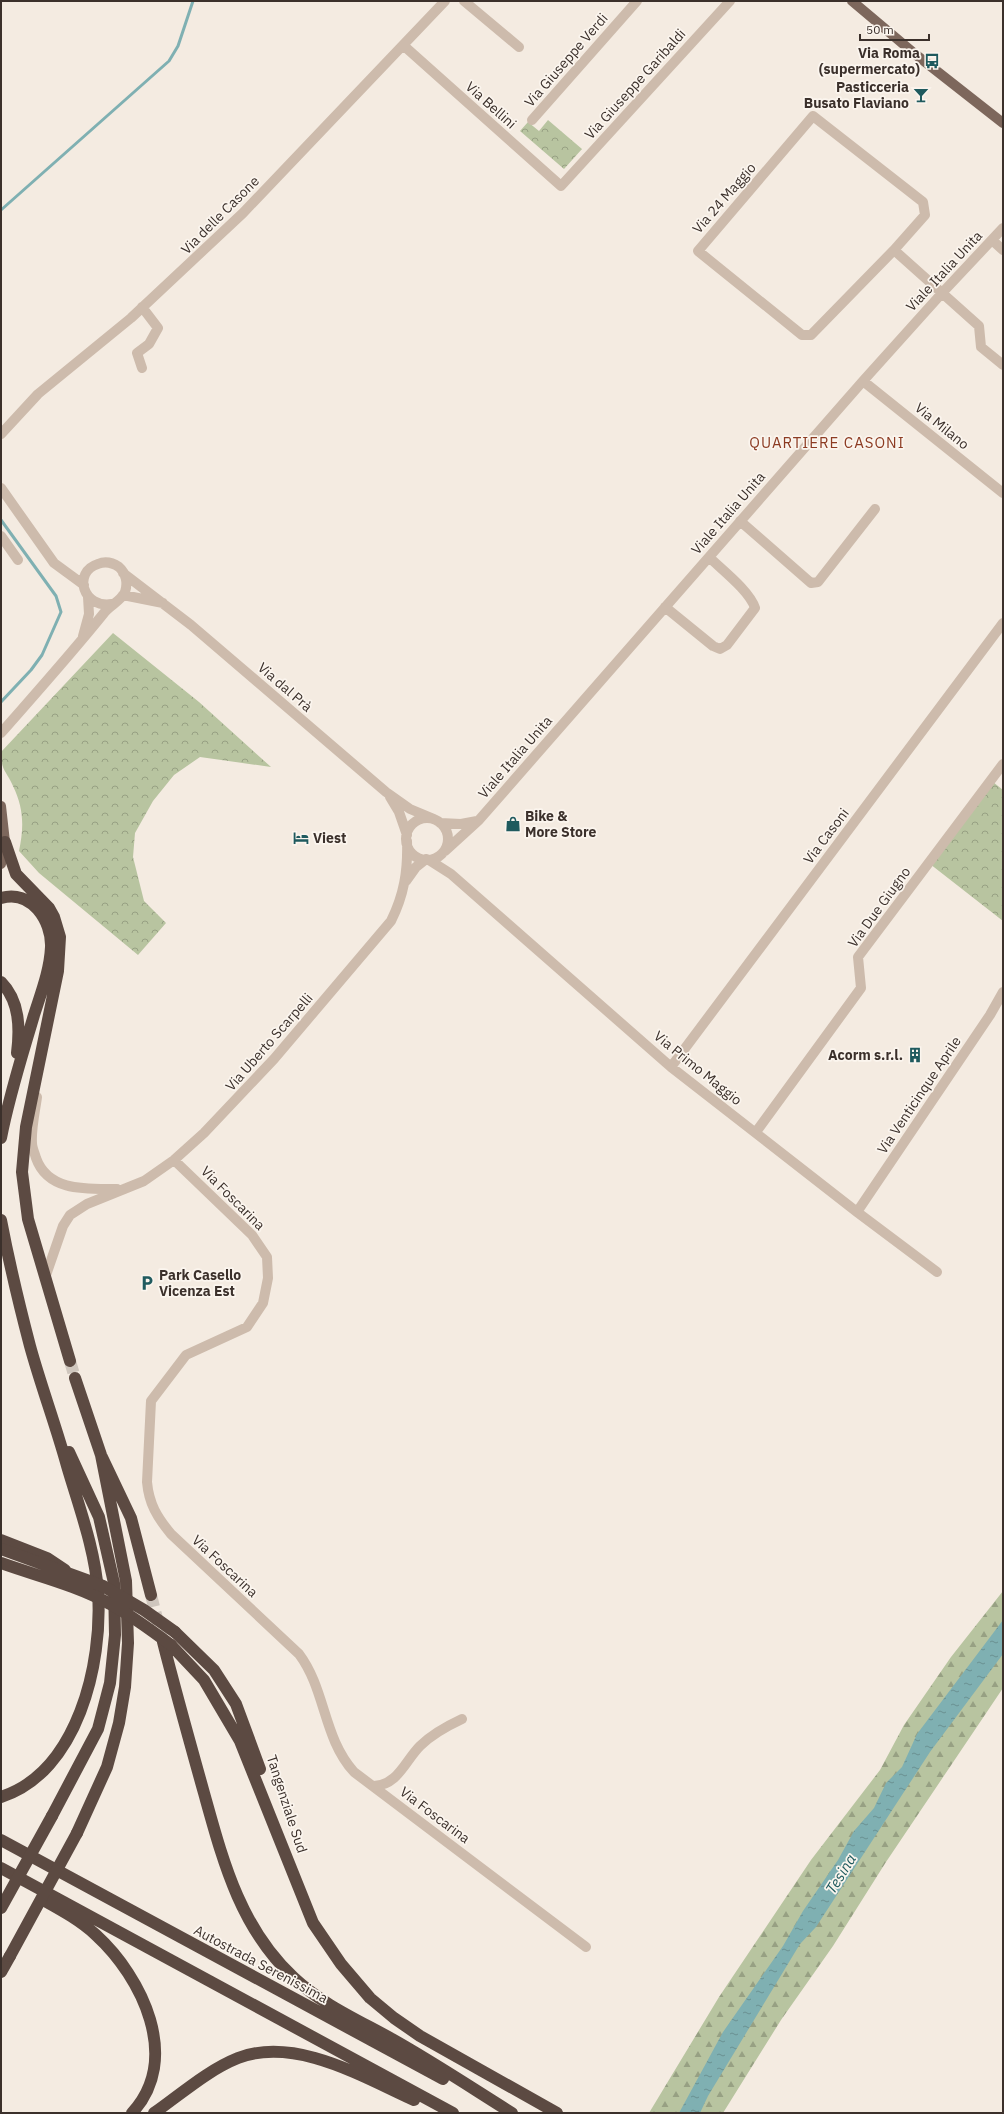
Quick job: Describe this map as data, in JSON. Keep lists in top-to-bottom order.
{
  "streets": {
    "highway": ["Tangenziale Sud", "Autostrada Serenissima"],
    "street": [
      "Via Giuseppe Verdi",
      "Via Giuseppe Garibaldi",
      "Via Bellini",
      "Via 24 Maggio",
      "Via delle Casone",
      "Viale Italia Unita",
      "Via Milano",
      "Via dal Prà",
      "Via Casoni",
      "Via Due Giugno",
      "Via Uberto Scarpelli",
      "Via Primo Maggio",
      "Via Venticinque Aprile",
      "Via Foscarina"
    ]
  },
  "crossings": [
    ["Via Giuseppe Garibaldi", "Via Bellini"],
    ["Via Bellini", "Via delle Casone"],
    ["Viale Italia Unita", "Via Milano"],
    ["Viale Italia Unita", "Via dal Prà"],
    ["Viale Italia Unita", "Via Uberto Scarpelli"],
    ["Viale Italia Unita", "Via Primo Maggio"],
    ["Via dal Prà", "Via Uberto Scarpelli"],
    ["Via dal Prà", "Via Primo Maggio"],
    ["Via Casoni", "Via Primo Maggio"],
    ["Via Due Giugno", "Via Primo Maggio"],
    ["Via Uberto Scarpelli", "Via Primo Maggio"],
    ["Via Uberto Scarpelli", "Via Foscarina"],
    ["Via Primo Maggio", "Via Venticinque Aprile"]
  ],
  "districts": ["QUARTIERE CASONI"],
  "water": ["Tesina"],
  "places": {
    "bus stop": ["Via Roma (supermercato)"],
    "bar": ["Pasticceria Busato Flaviano"],
    "shop": ["Bike & More Store"],
    "hotel": ["Viest"],
    "building": ["Acorm s.r.l."],
    "parking": ["Park Casello Vicenza Est"]
  },
  "scale_bar": "50 m"
}
